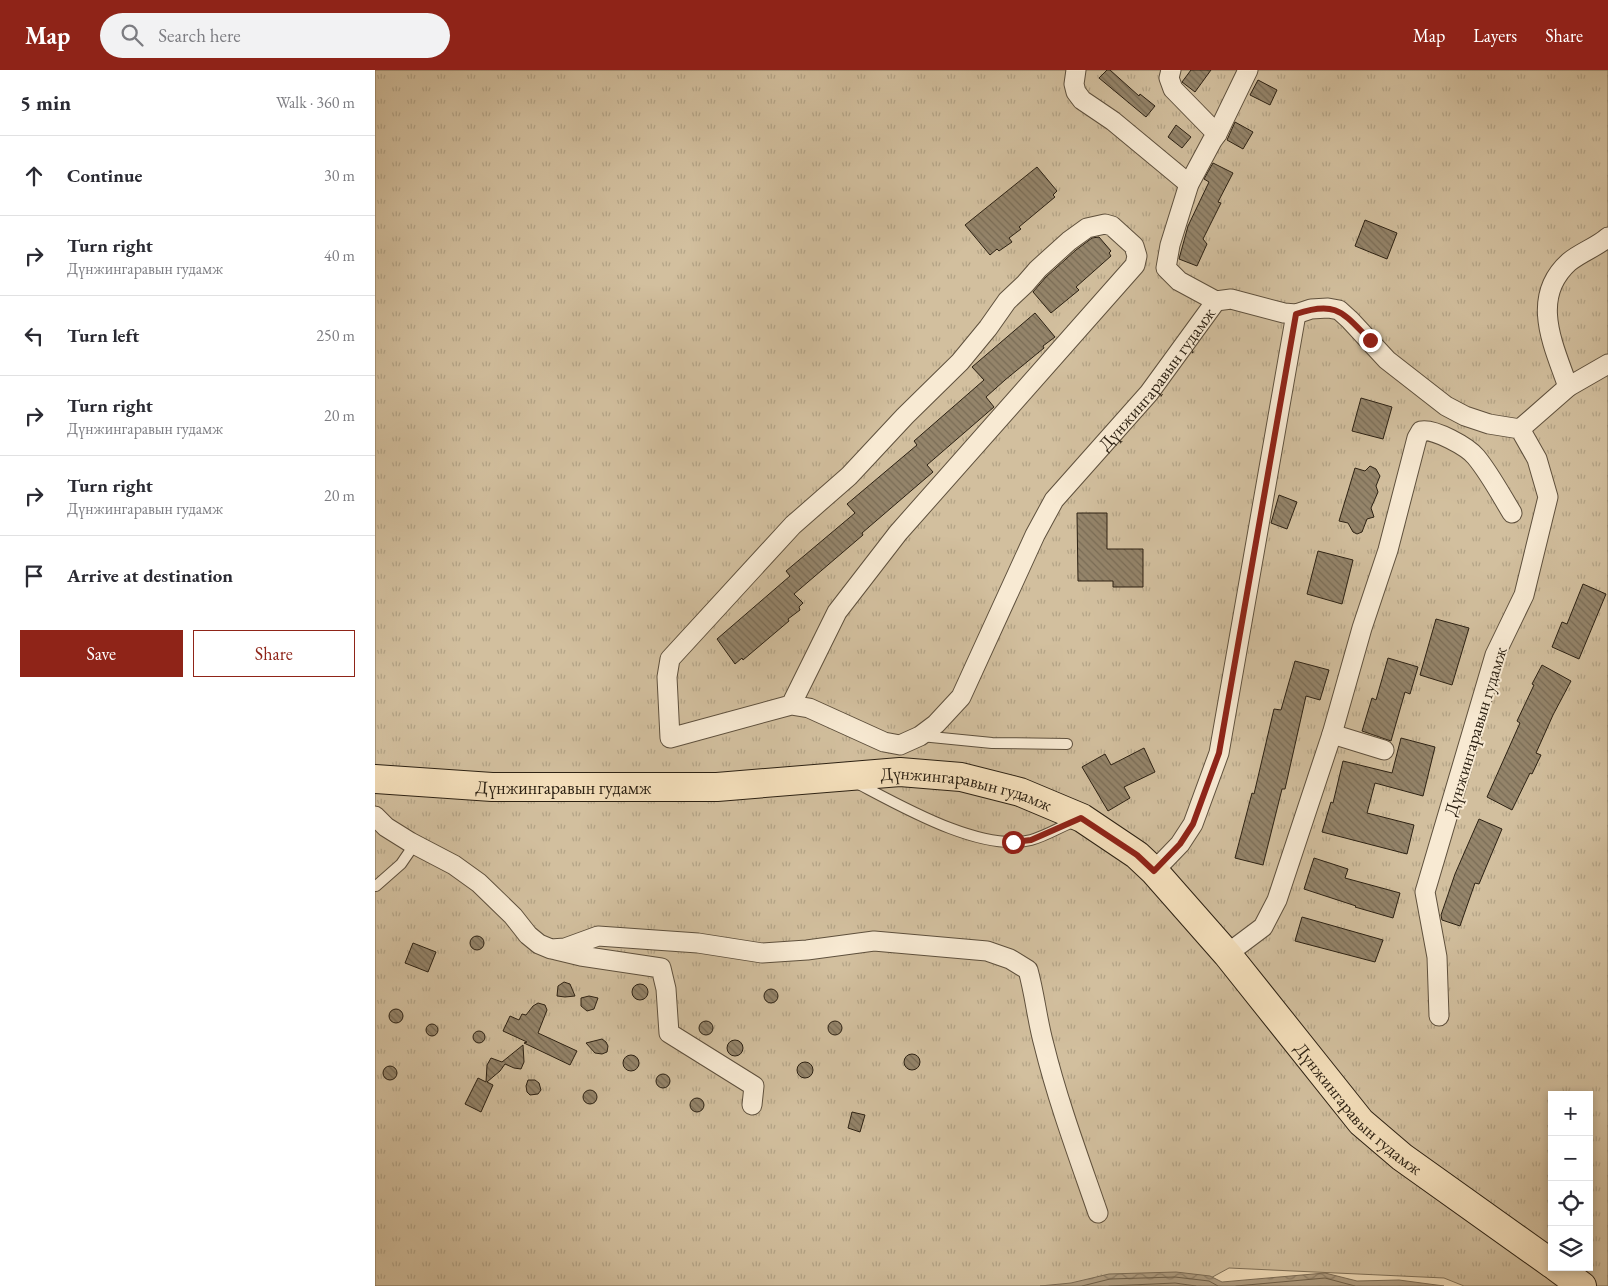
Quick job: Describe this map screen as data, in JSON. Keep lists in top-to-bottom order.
{
  "streets": {
    "main road": ["Дүнжингаравын гудамж"]
  },
  "page": {
    "header": "Map",
    "search": "Search here",
    "nav": ["Map", "Layers", "Share"],
    "heading": ["5 min", "Walk · 360 m"],
    "list": [
      ["Continue", "30 m"],
      ["Turn right", "Дүнжингаравын гудамж", "40 m"],
      ["Turn left", "250 m"],
      ["Turn right", "Дүнжингаравын гудамж", "20 m"],
      ["Turn right", "Дүнжингаравын гудамж", "20 m"],
      "Arrive at destination"
    ],
    "buttons": ["Save", "Share"],
    "map_buttons": ["+", "−"]
  }
}
